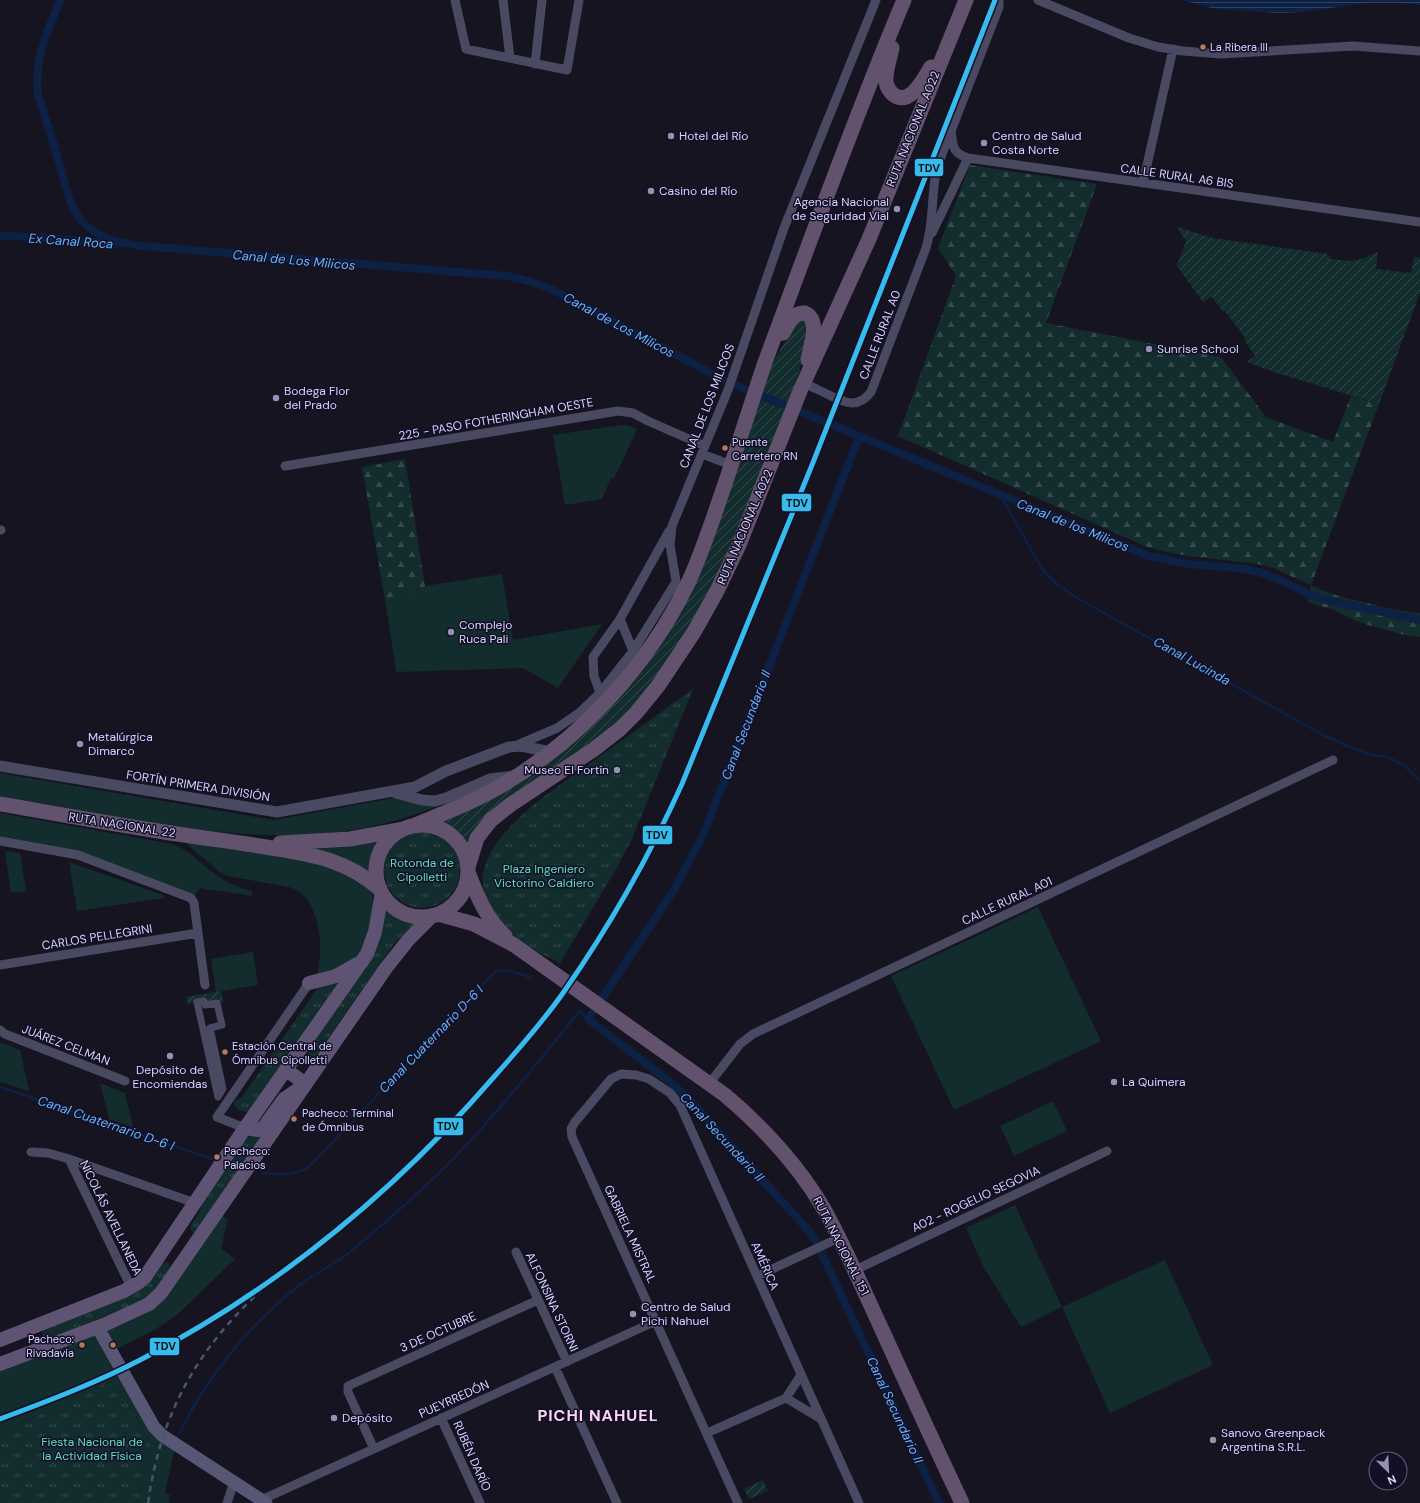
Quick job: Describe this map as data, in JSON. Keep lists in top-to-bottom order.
{
  "streets": {
    "highway": ["RUTA NACIONAL A022", "RUTA NACIONAL 22", "RUTA NACIONAL 151"],
    "street": [
      "CALLE RURAL A6 BIS",
      "CALLE RURAL A0",
      "CANAL DE LOS MILICOS",
      "225 - PASO FOTHERINGHAM OESTE",
      "FORTÍN PRIMERA DIVISIÓN",
      "CALLE RURAL A01",
      "CARLOS PELLEGRINI",
      "JUÁREZ CELMAN",
      "A02 - ROGELIO SEGOVIA",
      "NICOLÁS AVELLANEDA",
      "GABRIELA MISTRAL",
      "AMÉRICA",
      "ALFONSINA STORNI",
      "3 DE OCTUBRE",
      "PUEYRREDÓN",
      "RUBÉN DARÍO"
    ]
  },
  "crossings": [
    ["RUTA NACIONAL A022", "CALLE RURAL A0"],
    ["RUTA NACIONAL A022", "RUTA NACIONAL 22"],
    ["RUTA NACIONAL A022", "RUTA NACIONAL 151"],
    ["CALLE RURAL A6 BIS", "CALLE RURAL A0"],
    ["CANAL DE LOS MILICOS", "225 - PASO FOTHERINGHAM OESTE"],
    ["RUTA NACIONAL 22", "RUTA NACIONAL 151"],
    ["CALLE RURAL A01", "RUTA NACIONAL 151"],
    ["A02 - ROGELIO SEGOVIA", "RUTA NACIONAL 151"],
    ["GABRIELA MISTRAL", "AMÉRICA"],
    ["GABRIELA MISTRAL", "PUEYRREDÓN"],
    ["ALFONSINA STORNI", "3 DE OCTUBRE"],
    ["ALFONSINA STORNI", "PUEYRREDÓN"],
    ["3 DE OCTUBRE", "PUEYRREDÓN"],
    ["PUEYRREDÓN", "RUBÉN DARÍO"]
  ],
  "districts": ["PICHI NAHUEL"],
  "water": [
    "Ex Canal Roca",
    "Canal de Los Milicos",
    "Canal de los Milicos",
    "Canal Lucinda",
    "Canal Secundario II",
    "Canal Cuaternario D-6 I"
  ],
  "parks": ["Rotonda de Cipolletti", "Plaza Ingeniero Victorino Caldiero", "Fiesta Nacional de la Actividad Física"],
  "places": [
    "La Ribera III",
    "Hotel del Río",
    "Centro de Salud Costa Norte",
    "Casino del Río",
    "Agencia Nacional de Seguridad Vial",
    "Sunrise School",
    "Bodega Flor del Prado",
    "Puente Carretero RN",
    "Complejo Ruca Pali",
    "Metalúrgica Dimarco",
    "Museo El Fortín",
    "Estación Central de Ómnibus Cipolletti",
    "Depósito de Encomiendas",
    "La Quimera",
    "Pacheco: Terminal de Ómnibus",
    "Pacheco: Palacios",
    "Centro de Salud Pichi Nahuel",
    "Pacheco: Rivadavia",
    "Depósito",
    "Sanovo Greenpack Argentina S.R.L."
  ],
  "lines": ["transit line TDV"],
  "north": "bottom right"
}
